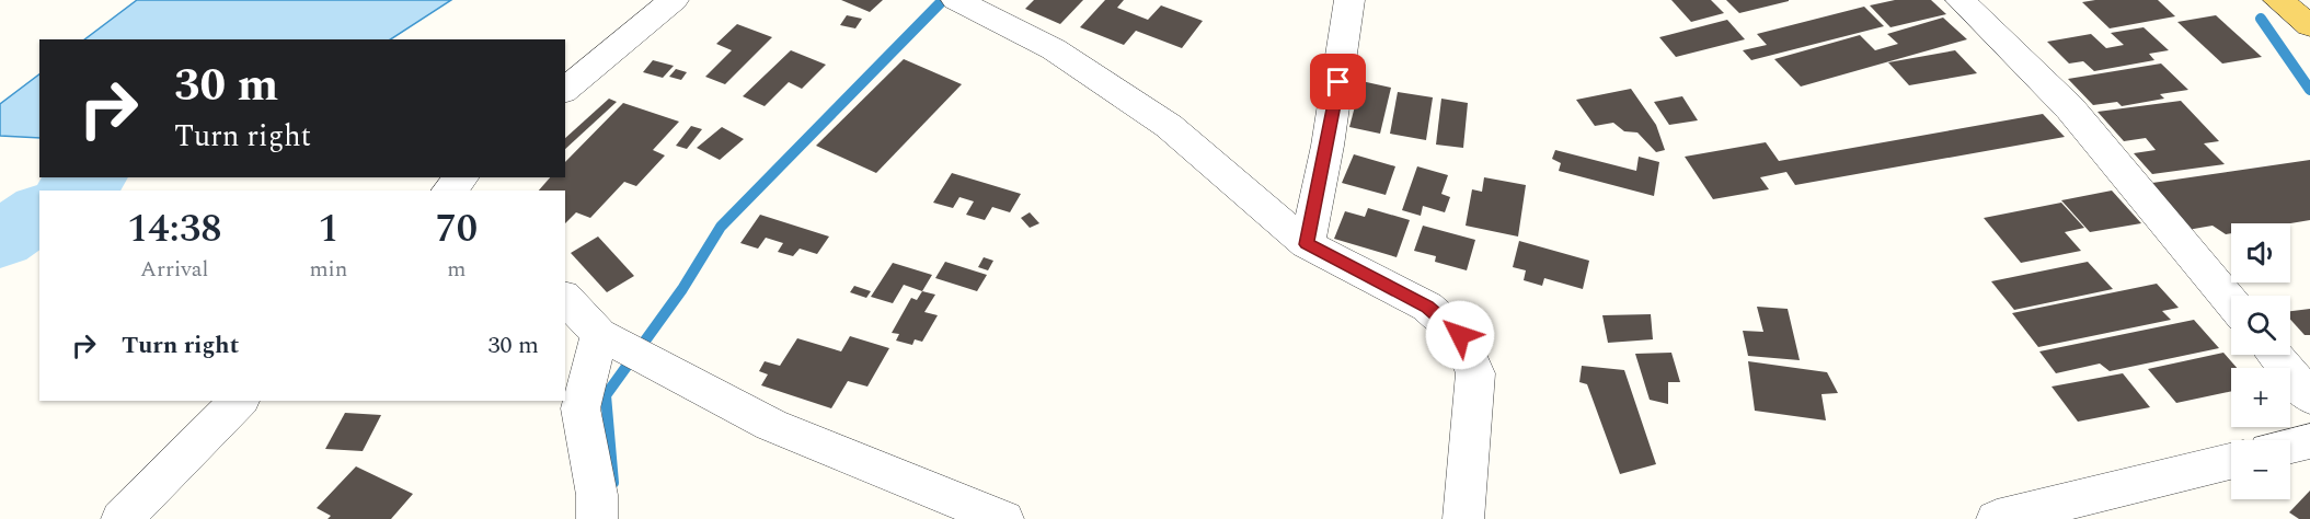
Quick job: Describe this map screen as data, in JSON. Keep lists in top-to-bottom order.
{
  "page": {
    "turn": ["30 m", "Turn right"],
    "eta": [
      "14:38",
      "Arrival",
      "1",
      "min",
      "70",
      "m"
    ],
    "map_buttons": ["+", "−"],
    "list": [
      {
        "name": "Turn right",
        "value": "30 m"
      }
    ]
  }
}
